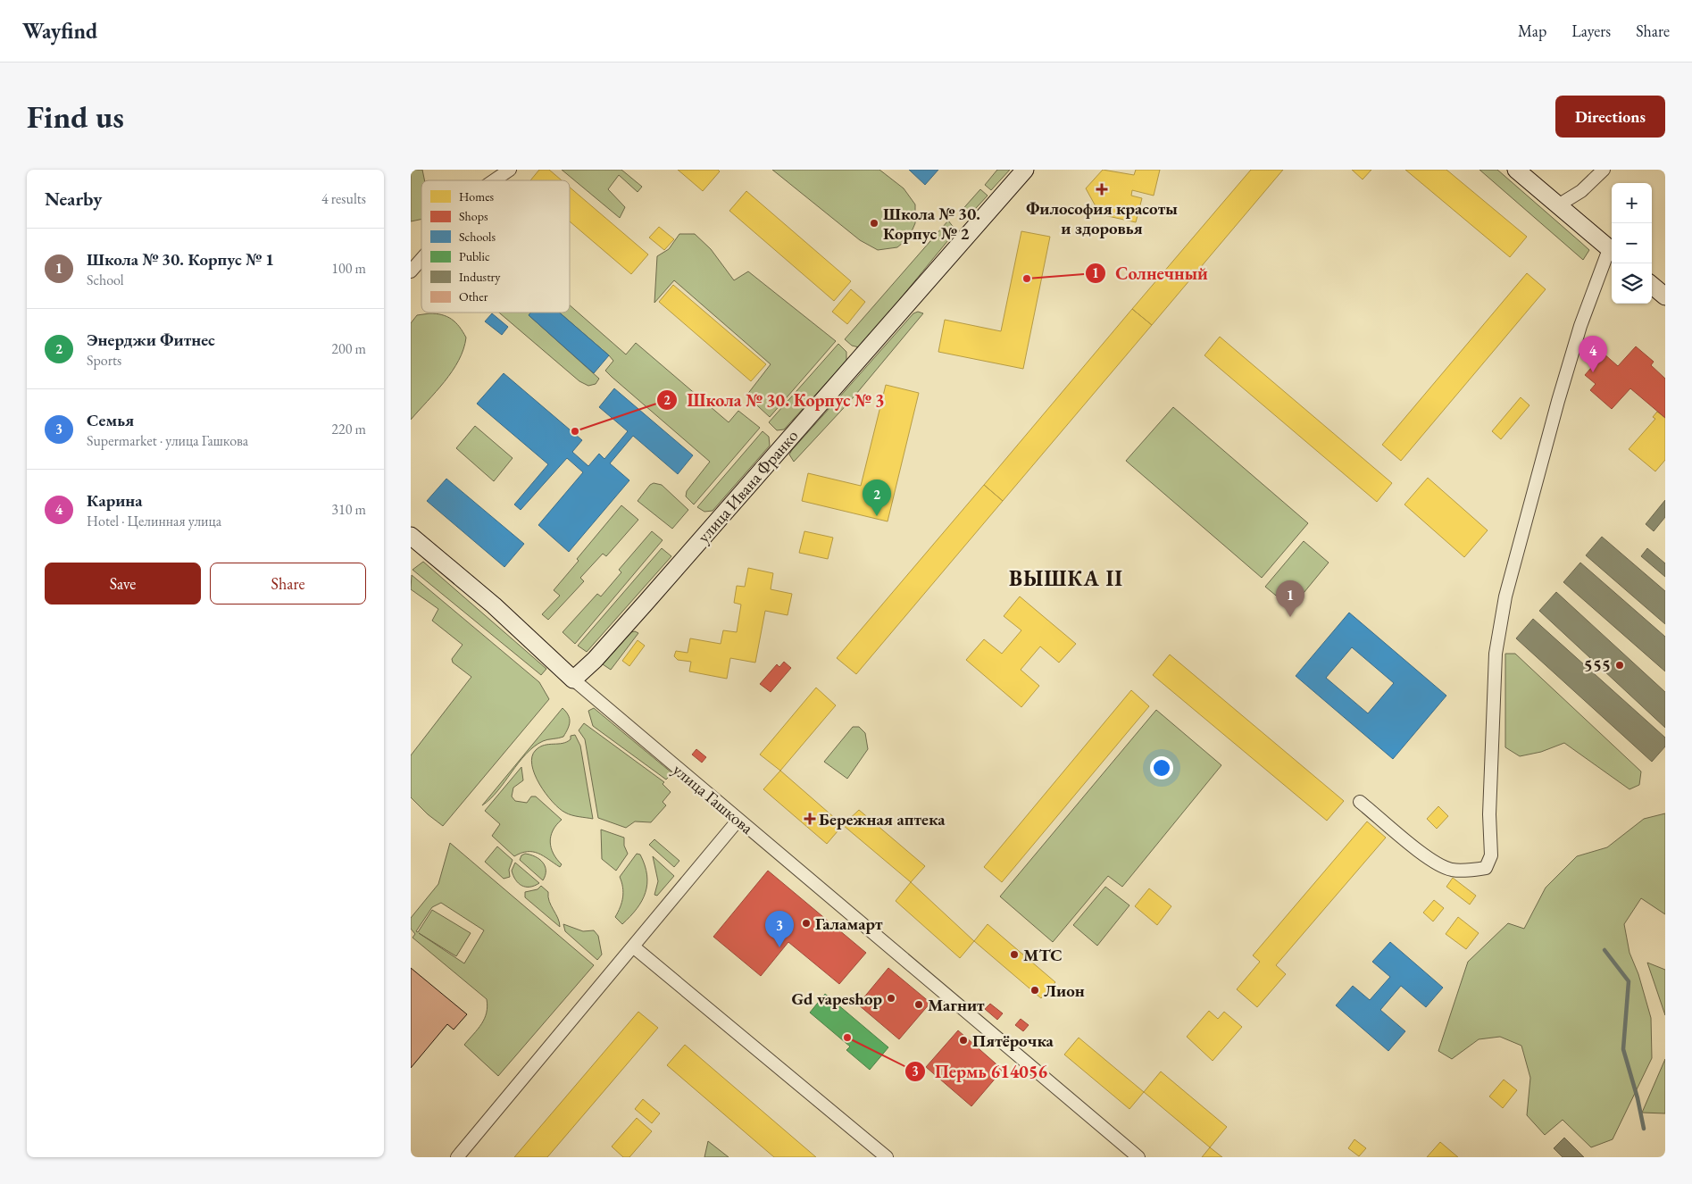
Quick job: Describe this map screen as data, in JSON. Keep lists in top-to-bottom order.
{
  "streets": {
    "street": ["улица Ивана Франко", "улица Гашкова"]
  },
  "crossings": [
    ["улица Ивана Франко", "улица Гашкова"]
  ],
  "districts": ["ВЫШКА II"],
  "places": {
    "health": ["Философия красоты и здоровья", "Бережная аптека"],
    "other": [
      "Школа № 30. Корпус № 2",
      "Солнечный",
      "Школа № 30. Корпус № 3",
      "555",
      "Галамарт",
      "МТС",
      "Лион",
      "Gd vapeshop",
      "Магнит",
      "Пермь 614056",
      "Пятёрочка"
    ]
  },
  "legend": [
    "Homes",
    "Shops",
    "Schools",
    "Public",
    "Industry",
    "Other"
  ],
  "page": {
    "header": "Wayfind",
    "nav": ["Map", "Layers", "Share"],
    "buttons": [
      "Directions",
      ["Save", "Share"]
    ],
    "title": "Find us",
    "heading": ["Nearby", "4 results"],
    "map_buttons": ["+", "−"],
    "list": [
      {
        "mark": "1",
        "name": "Школа № 30. Корпус № 1",
        "note": "School",
        "value": "100 m"
      },
      {
        "mark": "2",
        "name": "Энерджи Фитнес",
        "note": "Sports",
        "value": "200 m"
      },
      {
        "mark": "3",
        "name": "Семья",
        "note": "Supermarket · улица Гашкова",
        "value": "220 m"
      },
      {
        "mark": "4",
        "name": "Карина",
        "note": "Hotel · Целинная улица",
        "value": "310 m"
      }
    ],
    "pins": [
      "4",
      "2",
      "1",
      "3"
    ]
  }
}
